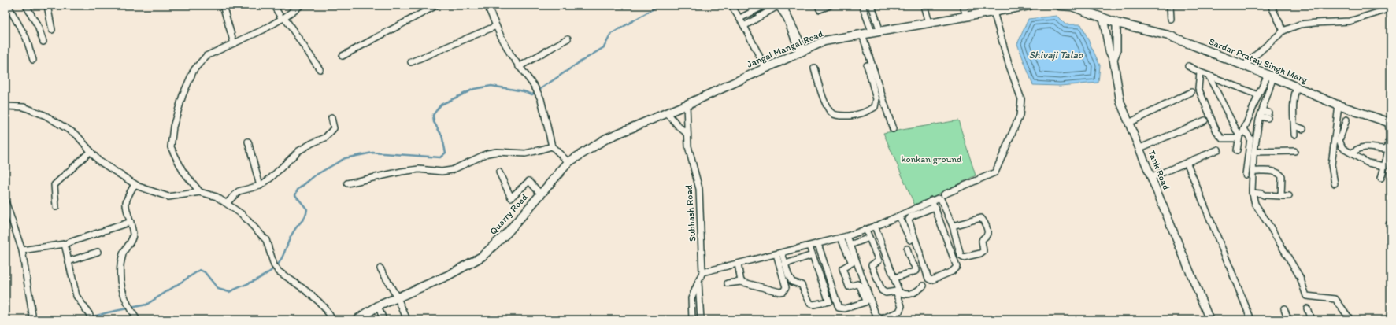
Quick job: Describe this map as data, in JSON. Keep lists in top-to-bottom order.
{
  "streets": {
    "main road": ["Jangal Mangal Road", "Sardar Pratap Singh Marg", "Quarry Road"],
    "street": ["Tank Road", "Subhash Road"]
  },
  "crossings": [
    ["Jangal Mangal Road", "Subhash Road"],
    ["Jangal Mangal Road", "Quarry Road"],
    ["Sardar Pratap Singh Marg", "Tank Road"]
  ],
  "water": ["Shivaji Talao"],
  "parks": ["konkan ground"]
}
